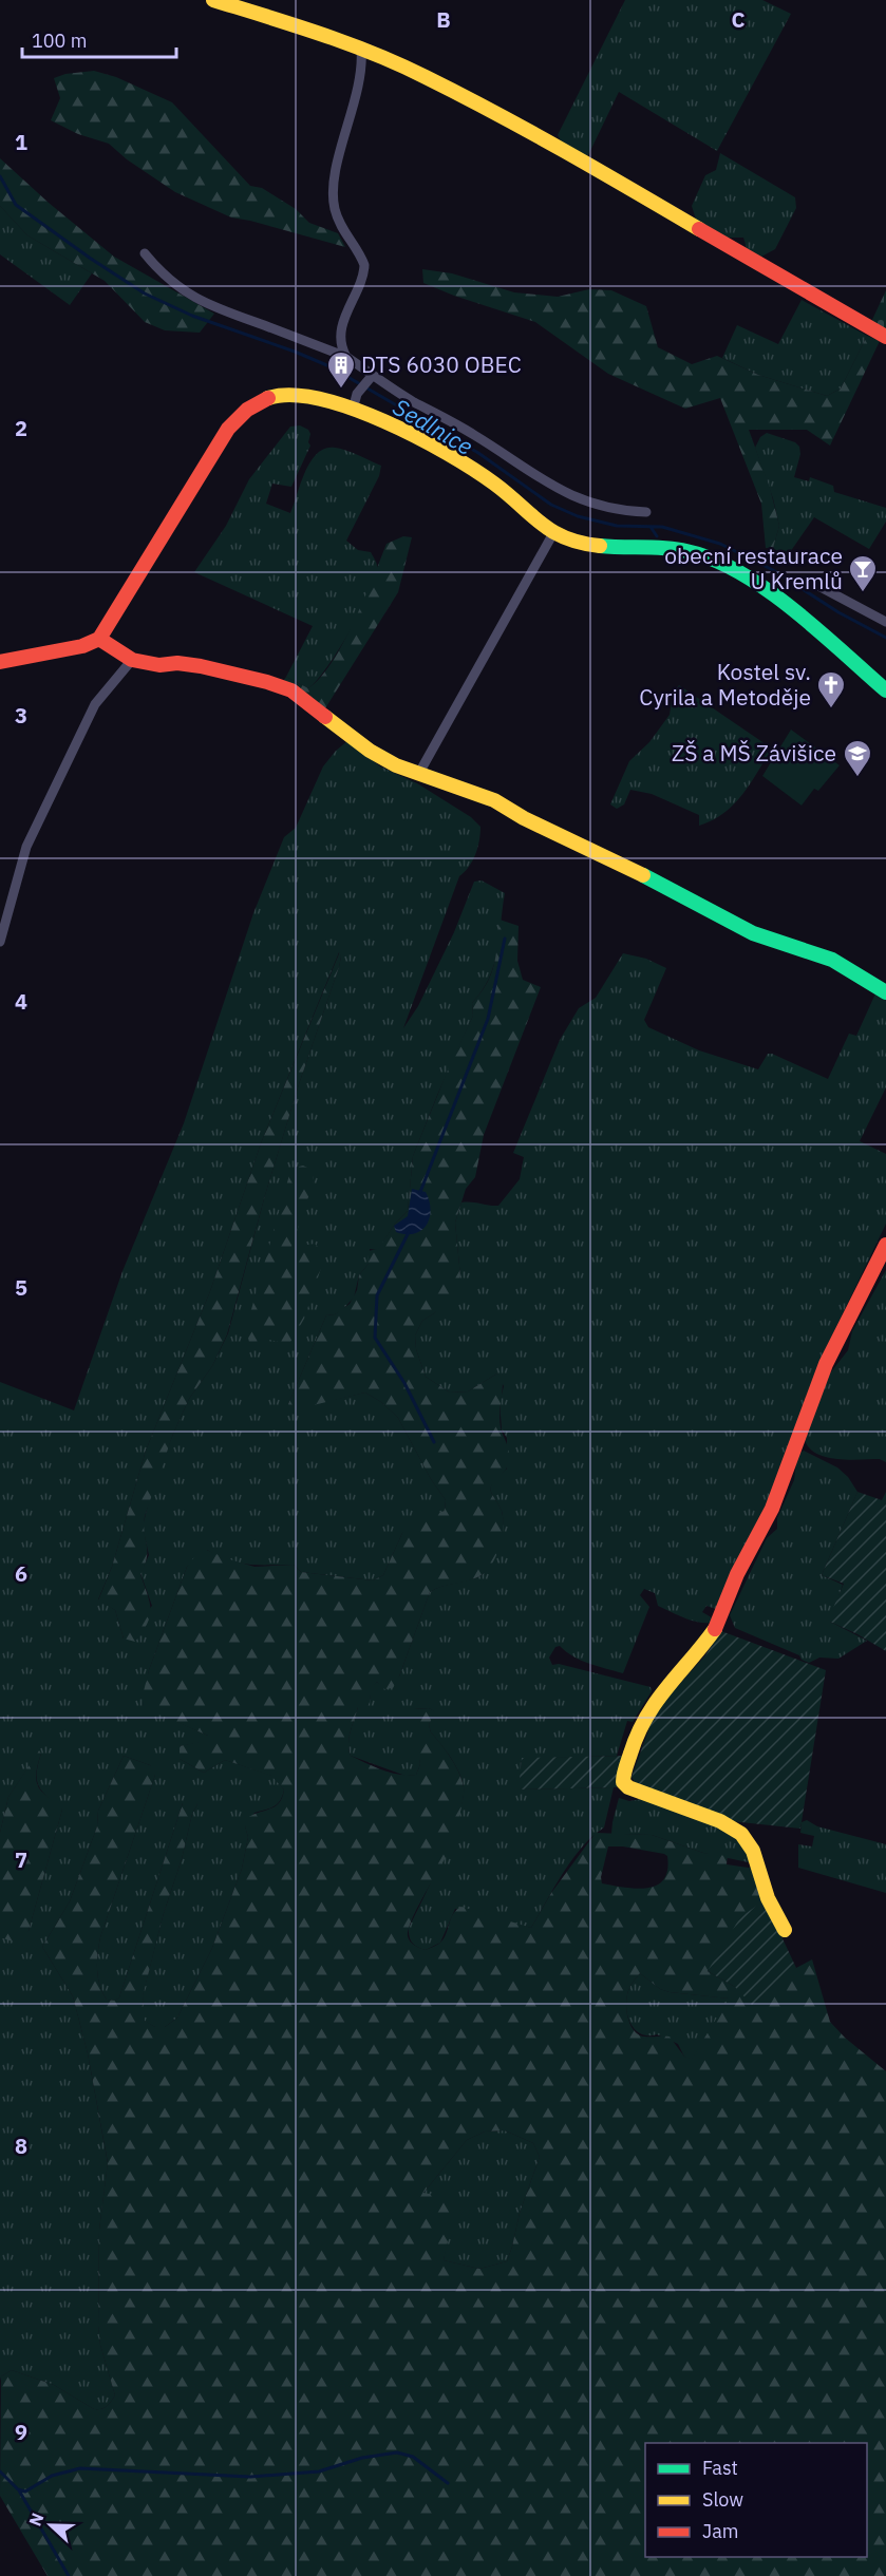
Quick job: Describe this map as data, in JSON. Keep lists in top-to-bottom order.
{
  "water": ["Sedlnice"],
  "places": {
    "building": ["DTS 6030 OBEC"],
    "bar": ["obecní restaurace U Kremlů"],
    "church": ["Kostel sv. Cyrila a Metoděje"],
    "school or university": ["ZŠ a MŠ Závišice"]
  },
  "legend": ["Fast", "Slow", "Jam"],
  "scale_bar": "100 m",
  "north": "left",
  "grid": {
    "columns": ["B", "C"],
    "rows": [
      "1",
      "2",
      "3",
      "4",
      "5",
      "6",
      "7",
      "8",
      "9"
    ]
  }
}
